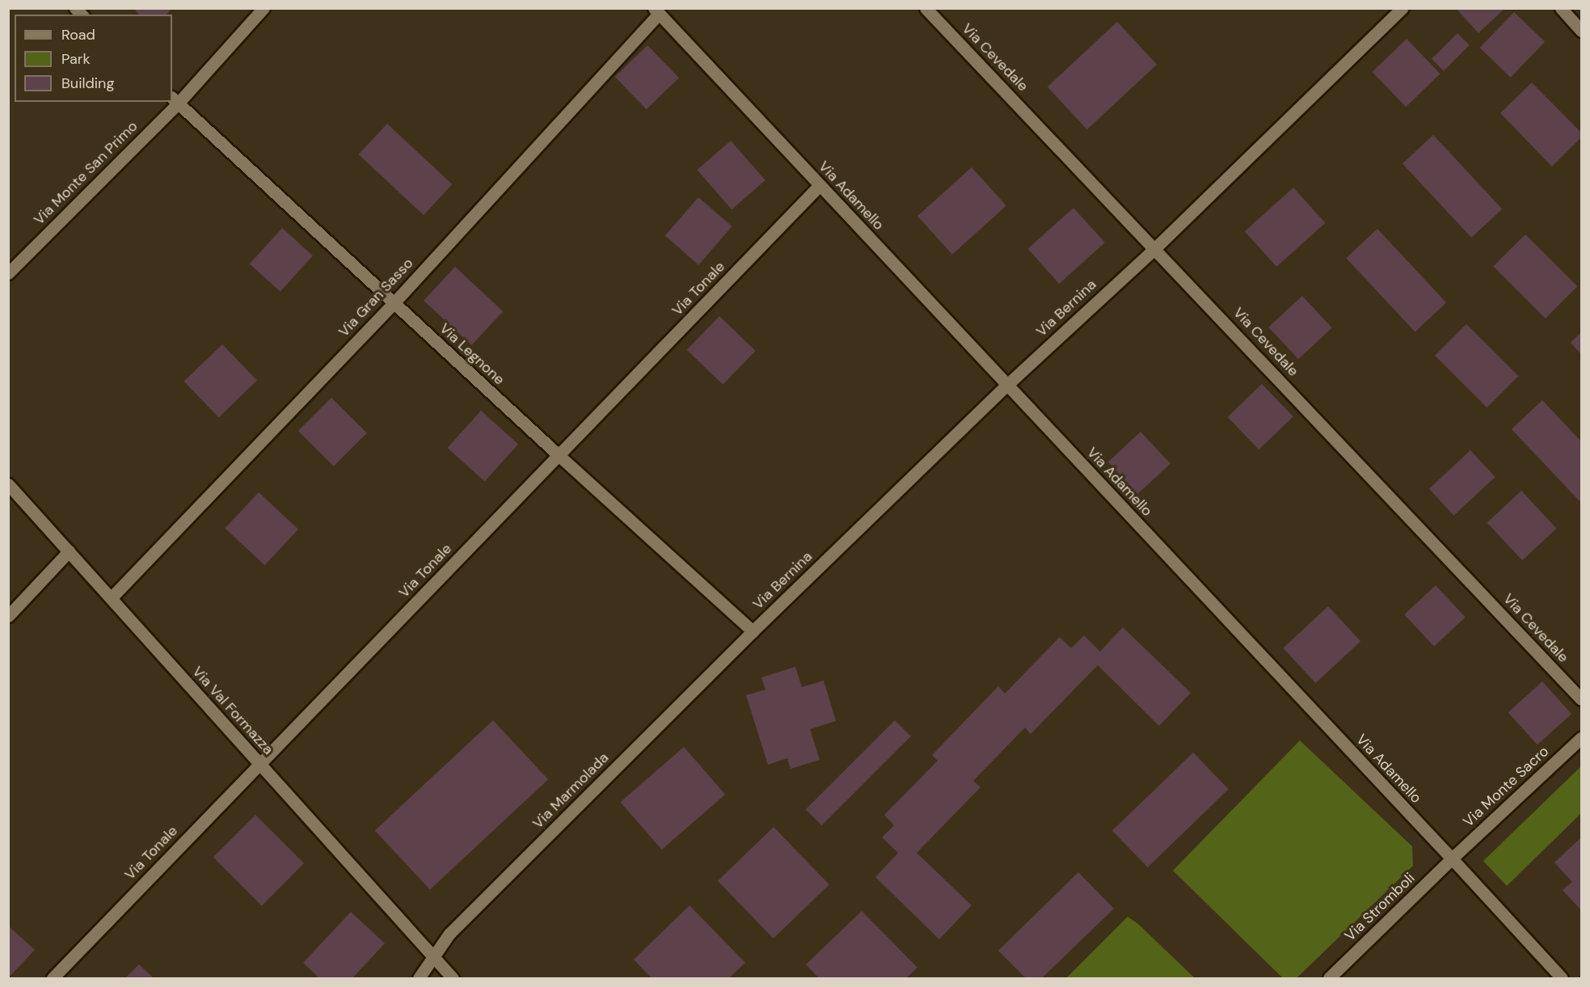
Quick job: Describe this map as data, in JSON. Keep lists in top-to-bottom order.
{
  "streets": {
    "street": [
      "Via Cevedale",
      "Via Monte San Primo",
      "Via Adamello",
      "Via Tonale",
      "Via Gran Sasso",
      "Via Bernina",
      "Via Legnone",
      "Via Val Formazza",
      "Via Monte Sacro",
      "Via Marmolada",
      "Via Stromboli"
    ]
  },
  "crossings": [
    ["Via Cevedale", "Via Bernina"],
    ["Via Monte San Primo", "Via Legnone"],
    ["Via Adamello", "Via Tonale"],
    ["Via Adamello", "Via Gran Sasso"],
    ["Via Adamello", "Via Bernina"],
    ["Via Adamello", "Via Monte Sacro"],
    ["Via Adamello", "Via Stromboli"],
    ["Via Tonale", "Via Legnone"],
    ["Via Tonale", "Via Val Formazza"],
    ["Via Gran Sasso", "Via Legnone"],
    ["Via Gran Sasso", "Via Val Formazza"],
    ["Via Bernina", "Via Legnone"],
    ["Via Bernina", "Via Marmolada"],
    ["Via Legnone", "Via Marmolada"],
    ["Via Val Formazza", "Via Marmolada"],
    ["Via Monte Sacro", "Via Stromboli"]
  ],
  "legend": ["Road", "Park", "Building"]
}
